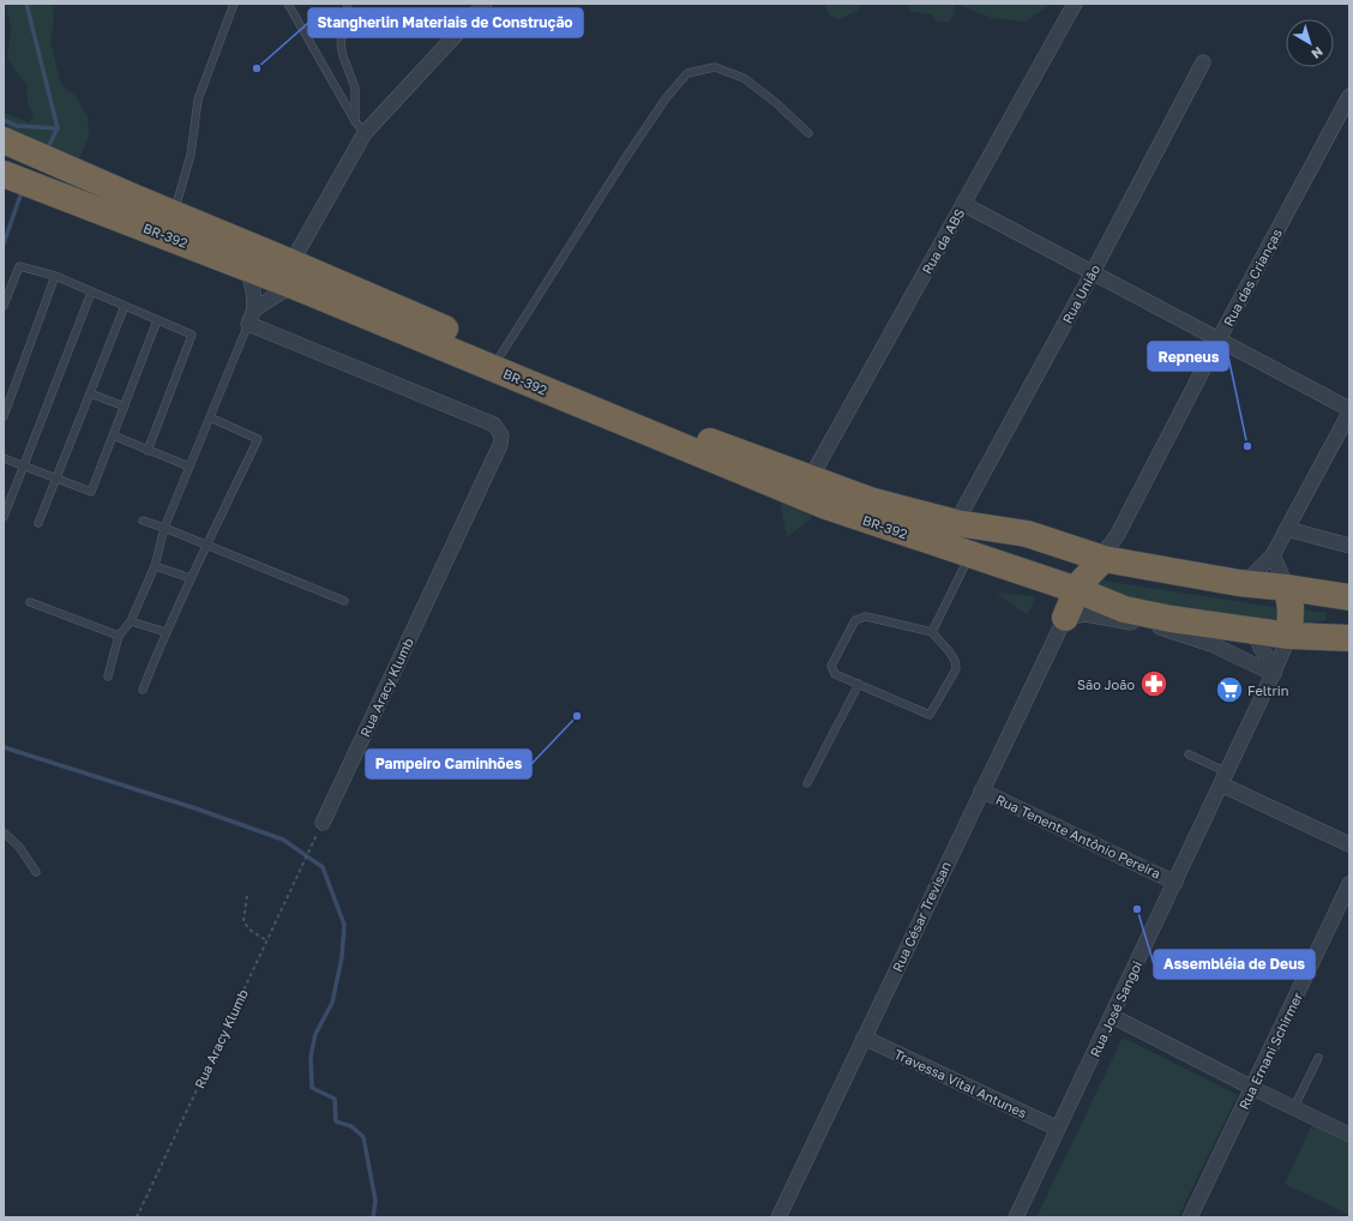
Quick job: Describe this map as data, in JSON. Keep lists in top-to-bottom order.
{
  "streets": {
    "highway": ["BR-392"],
    "street": [
      "Rua da ABS",
      "Rua das Crianças",
      "Rua União",
      "Rua Aracy Klumb",
      "Rua Tenente Antônio Pereira",
      "Rua César Trevisan",
      "Rua José Sangoi",
      "Rua Ernani Schirmer",
      "Travessa Vital Antunes"
    ]
  },
  "crossings": [
    ["BR-392", "Rua da ABS"],
    ["BR-392", "Rua das Crianças"],
    ["BR-392", "Rua União"],
    ["BR-392", "Rua César Trevisan"],
    ["BR-392", "Rua José Sangoi"],
    ["Rua das Crianças", "Rua César Trevisan"],
    ["Rua Tenente Antônio Pereira", "Rua César Trevisan"],
    ["Rua Tenente Antônio Pereira", "Rua José Sangoi"],
    ["Rua César Trevisan", "Travessa Vital Antunes"],
    ["Rua José Sangoi", "Travessa Vital Antunes"]
  ],
  "places": {
    "other": [
      "Stangherlin Materiais de Construção",
      "Repneus",
      "Pampeiro Caminhões",
      "Assembléia de Deus"
    ],
    "pharmacy": ["São João"],
    "supermarket": ["Feltrin"]
  },
  "north": "bottom right"
}
